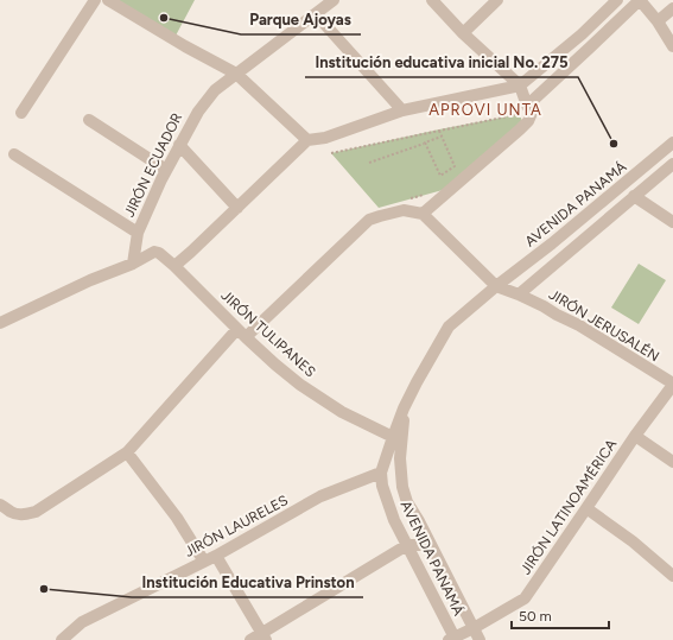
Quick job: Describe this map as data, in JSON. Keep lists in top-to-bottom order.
{
  "streets": {
    "street": [
      "JIRÓN ECUADOR",
      "AVENIDA PANAMÁ",
      "JIRÓN JERUSALÉN",
      "JIRÓN TULIPANES",
      "JIRÓN LATINOAMÉRICA",
      "JIRÓN LAURELES"
    ]
  },
  "crossings": [
    ["JIRÓN ECUADOR", "JIRÓN TULIPANES"],
    ["AVENIDA PANAMÁ", "JIRÓN TULIPANES"],
    ["AVENIDA PANAMÁ", "JIRÓN LATINOAMÉRICA"],
    ["AVENIDA PANAMÁ", "JIRÓN LAURELES"],
    ["JIRÓN JERUSALÉN", "JIRÓN LATINOAMÉRICA"]
  ],
  "districts": ["APROVI UNTA"],
  "places": ["Parque Ajoyas", "Institución educativa inicial No. 275", "Institución Educativa Prinston"],
  "scale_bar": "50 m"
}
